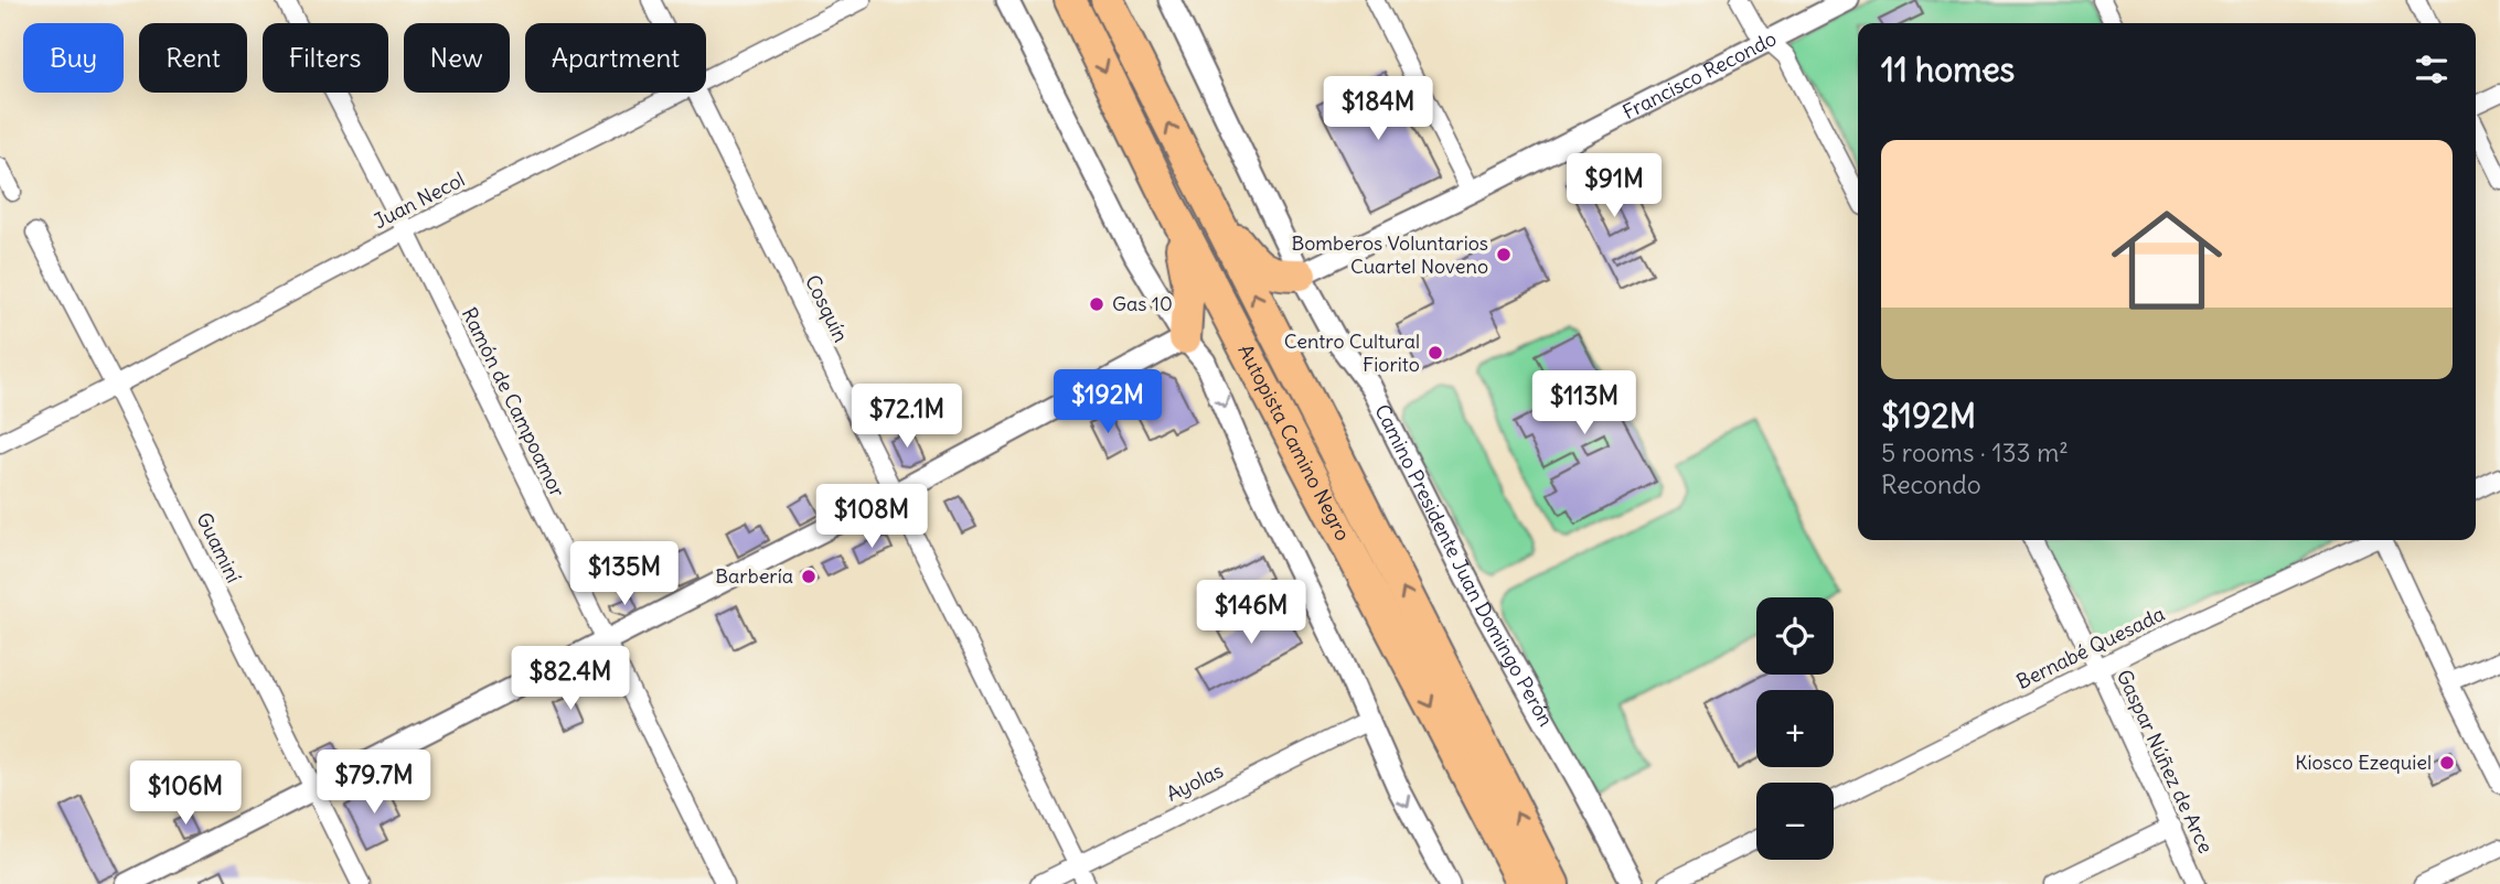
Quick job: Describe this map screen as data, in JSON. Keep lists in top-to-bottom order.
{
  "streets": {
    "highway": ["Autopista Camino Negro"],
    "street": [
      "Francisco Recondo",
      "Juan Necol",
      "Cosquín",
      "Ramón de Campoamor",
      "Guaminí",
      "Camino Presidente Juan Domingo Perón",
      "Bernabé Quesada",
      "Gaspar Núñez de Arce",
      "Ayolas"
    ]
  },
  "crossings": [
    ["Francisco Recondo", "Camino Presidente Juan Domingo Perón"],
    ["Juan Necol", "Ramón de Campoamor"],
    ["Juan Necol", "Guaminí"],
    ["Cosquín", "Ayolas"],
    ["Bernabé Quesada", "Gaspar Núñez de Arce"]
  ],
  "places": [
    "Bomberos Voluntarios Cuartel Noveno",
    "Gas 10",
    "Centro Cultural Fiorito",
    "Barbería",
    "Kiosco Ezequiel"
  ],
  "page": {
    "chip": [
      "Buy",
      "Rent",
      "Filters",
      "New",
      "Apartment"
    ],
    "heading": "11 homes",
    "price": [
      "$184M",
      "$91M",
      "$192M",
      "$113M",
      "$72.1M",
      "$108M",
      "$135M",
      "$146M",
      "$82.4M",
      "$79.7M",
      "$106M"
    ],
    "list": [
      {
        "name": "$192M",
        "note": "5 rooms · 133 m² · Recondo"
      }
    ],
    "map_buttons": ["+", "−"]
  }
}
